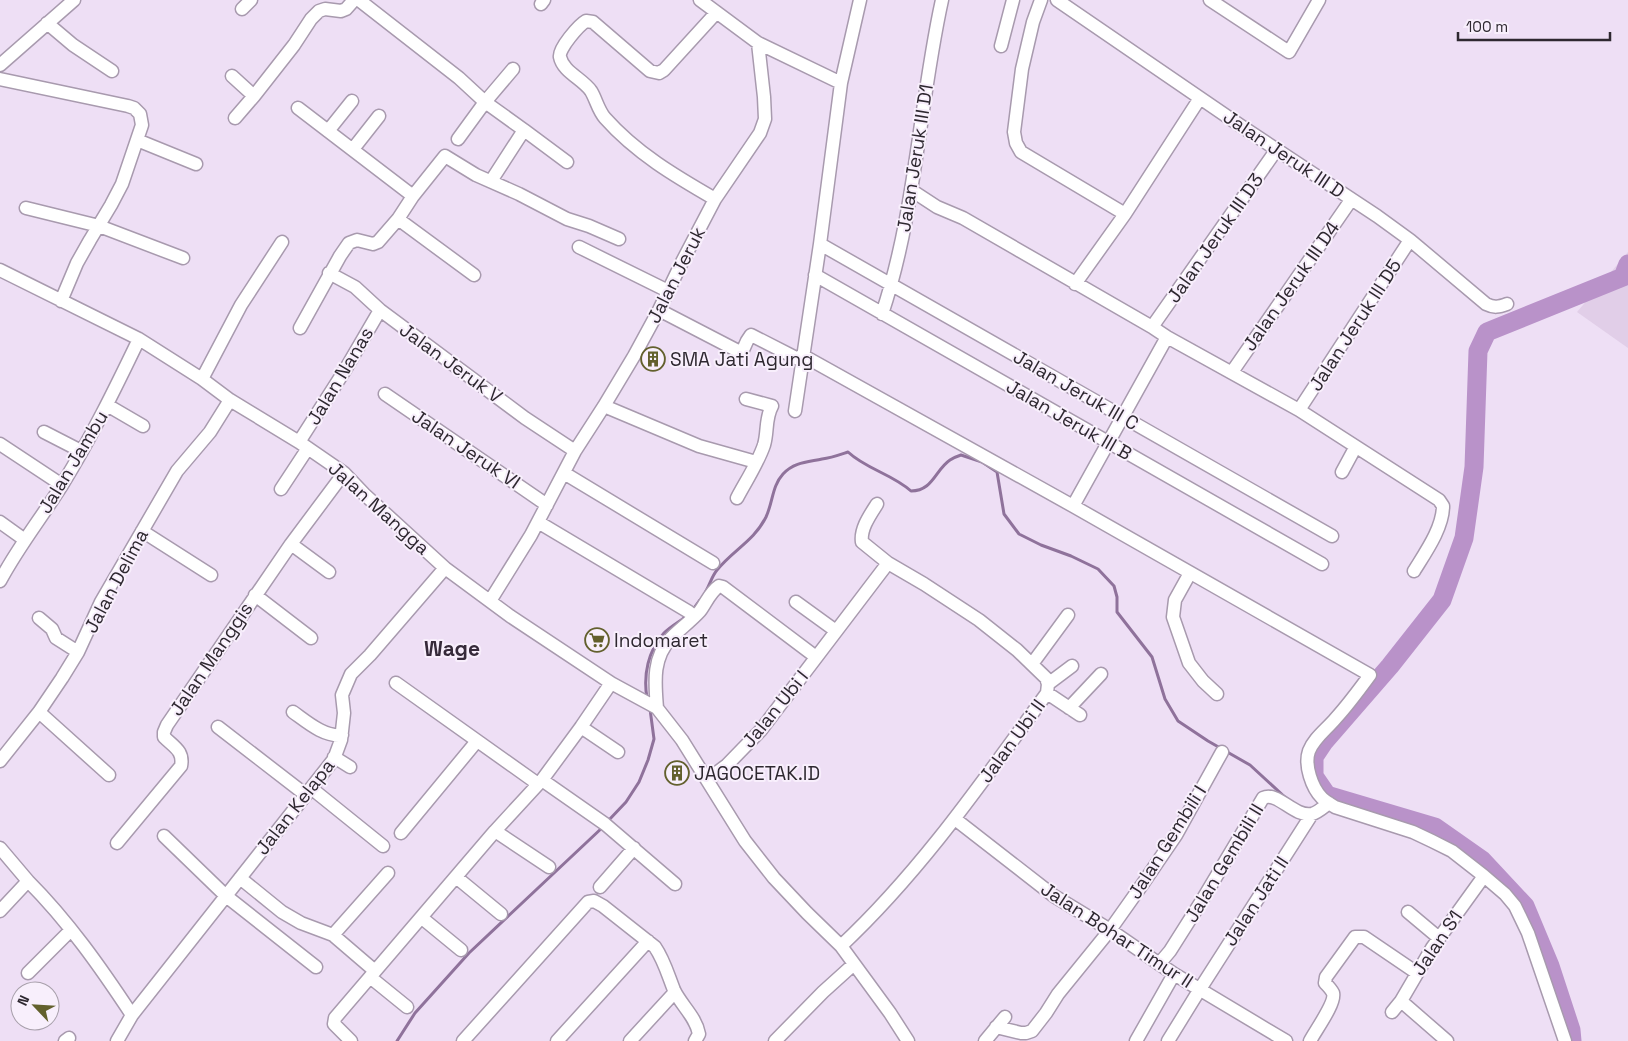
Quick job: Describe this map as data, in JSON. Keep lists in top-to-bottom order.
{
  "streets": {
    "street": [
      "Jalan Jeruk III D",
      "Jalan Jeruk III D1",
      "Jalan Jeruk III D3",
      "Jalan Jeruk",
      "Jalan Jeruk III D4",
      "Jalan Jeruk III D5",
      "Jalan Jeruk V",
      "Jalan Nanas",
      "Jalan Jeruk III C",
      "Jalan Jeruk III B",
      "Jalan Jeruk VI",
      "Jalan Jambu",
      "Jalan Mangga",
      "Jalan Delima",
      "Jalan Manggis",
      "Jalan Ubi I",
      "Jalan Ubi II",
      "Jalan Kelapa",
      "Jalan Gembili I",
      "Jalan Gembili II",
      "Jalan Jati II",
      "Jalan Bohar Timur II",
      "Jalan S1"
    ]
  },
  "crossings": [
    ["Jalan Jeruk III D", "Jalan Jeruk III D3"],
    ["Jalan Jeruk III D", "Jalan Jeruk III D4"],
    ["Jalan Jeruk III D", "Jalan Jeruk III D5"],
    ["Jalan Jeruk III D1", "Jalan Jeruk III C"],
    ["Jalan Jeruk III D1", "Jalan Jeruk III B"],
    ["Jalan Jeruk", "Jalan Jeruk V"],
    ["Jalan Jeruk", "Jalan Jeruk VI"],
    ["Jalan Jeruk", "Jalan Mangga"],
    ["Jalan Jeruk V", "Jalan Nanas"],
    ["Jalan Nanas", "Jalan Mangga"],
    ["Jalan Jambu", "Jalan Mangga"],
    ["Jalan Mangga", "Jalan Delima"],
    ["Jalan Mangga", "Jalan Manggis"],
    ["Jalan Mangga", "Jalan Kelapa"],
    ["Jalan Ubi II", "Jalan Bohar Timur II"],
    ["Jalan Gembili I", "Jalan Bohar Timur II"],
    ["Jalan Gembili II", "Jalan Jati II"],
    ["Jalan Gembili II", "Jalan Bohar Timur II"],
    ["Jalan Jati II", "Jalan Bohar Timur II"]
  ],
  "districts": ["Wage"],
  "places": {
    "building": ["SMA Jati Agung", "JAGOCETAK.ID"],
    "supermarket": ["Indomaret"]
  },
  "scale_bar": "100 m",
  "north": "top left"
}
